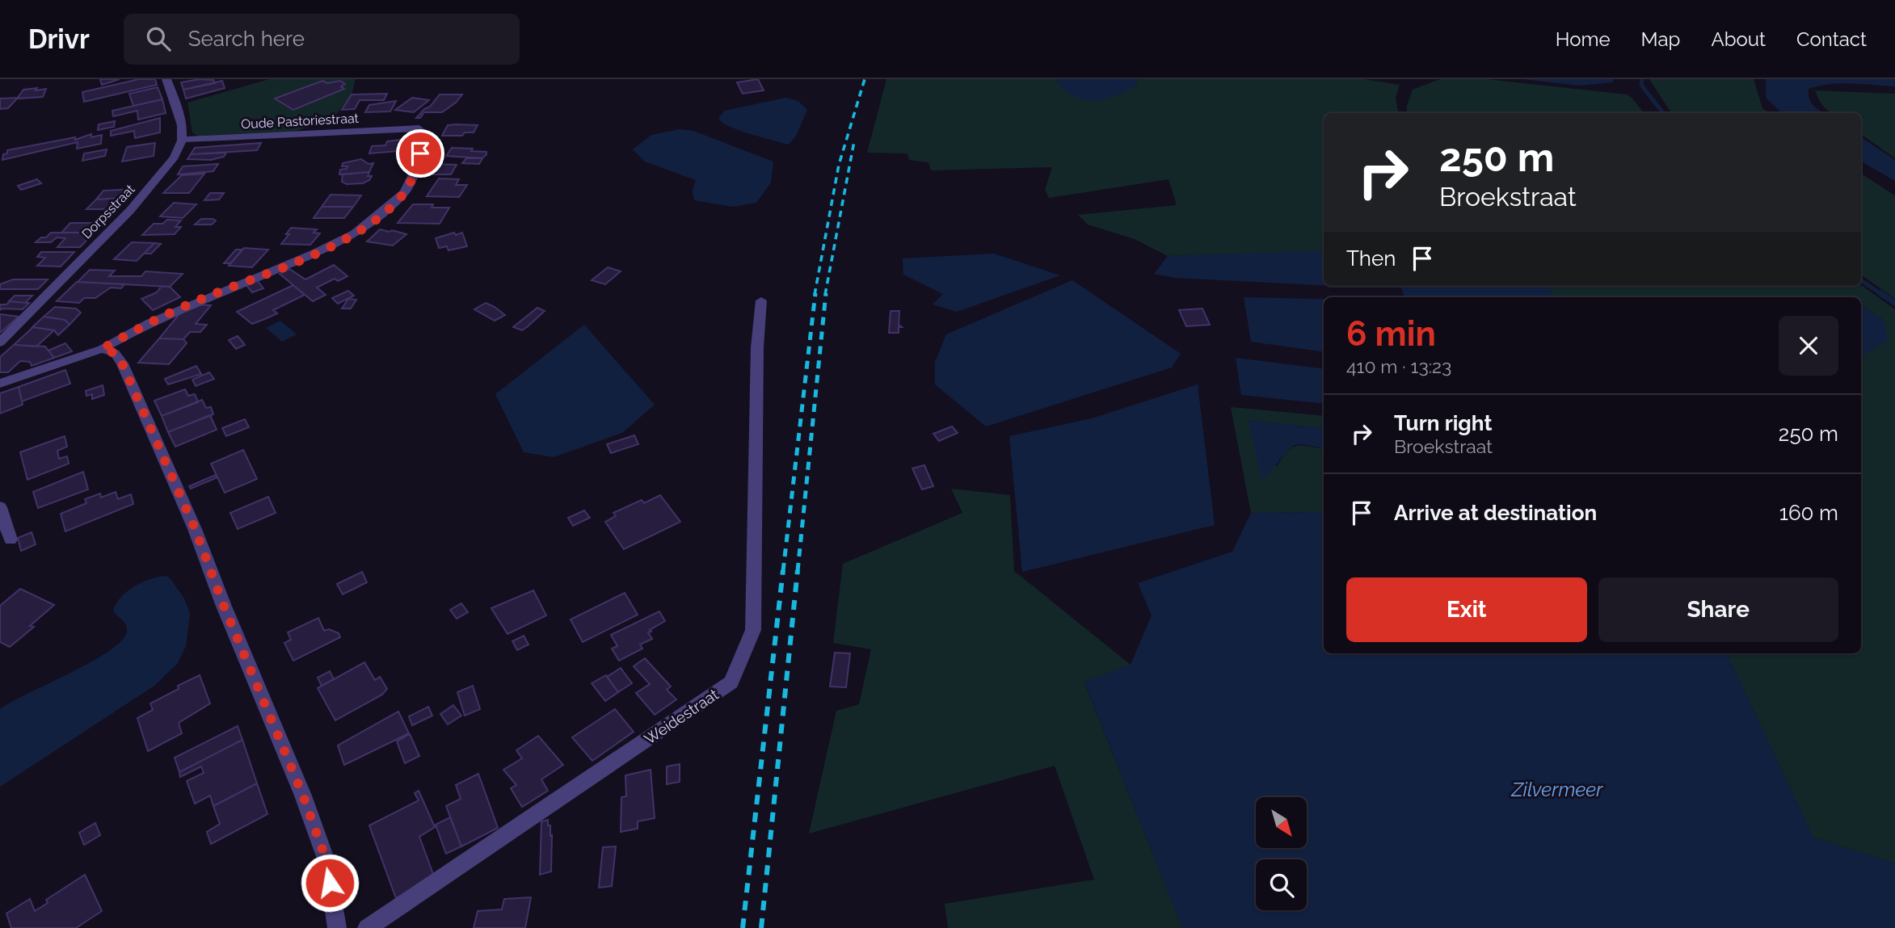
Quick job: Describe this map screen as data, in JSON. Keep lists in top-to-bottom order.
{
  "streets": {
    "street": ["Oude Pastoriestraat", "Dorpsstraat", "Weidestraat"]
  },
  "crossings": [
    ["Oude Pastoriestraat", "Dorpsstraat"]
  ],
  "water": ["Zilvermeer"],
  "north": "bottom right",
  "page": {
    "header": "Drivr",
    "search": "Search here",
    "nav": [
      "Home",
      "Map",
      "About",
      "Contact"
    ],
    "turn": ["250 m", "Broekstraat"],
    "then": "Then",
    "heading": ["6 min", "410 m · 13:23"],
    "list": [
      {
        "name": "Turn right",
        "note": "Broekstraat",
        "value": "250 m"
      },
      {
        "name": "Arrive at destination",
        "value": "160 m"
      }
    ],
    "buttons": ["Exit", "Share"]
  }
}
